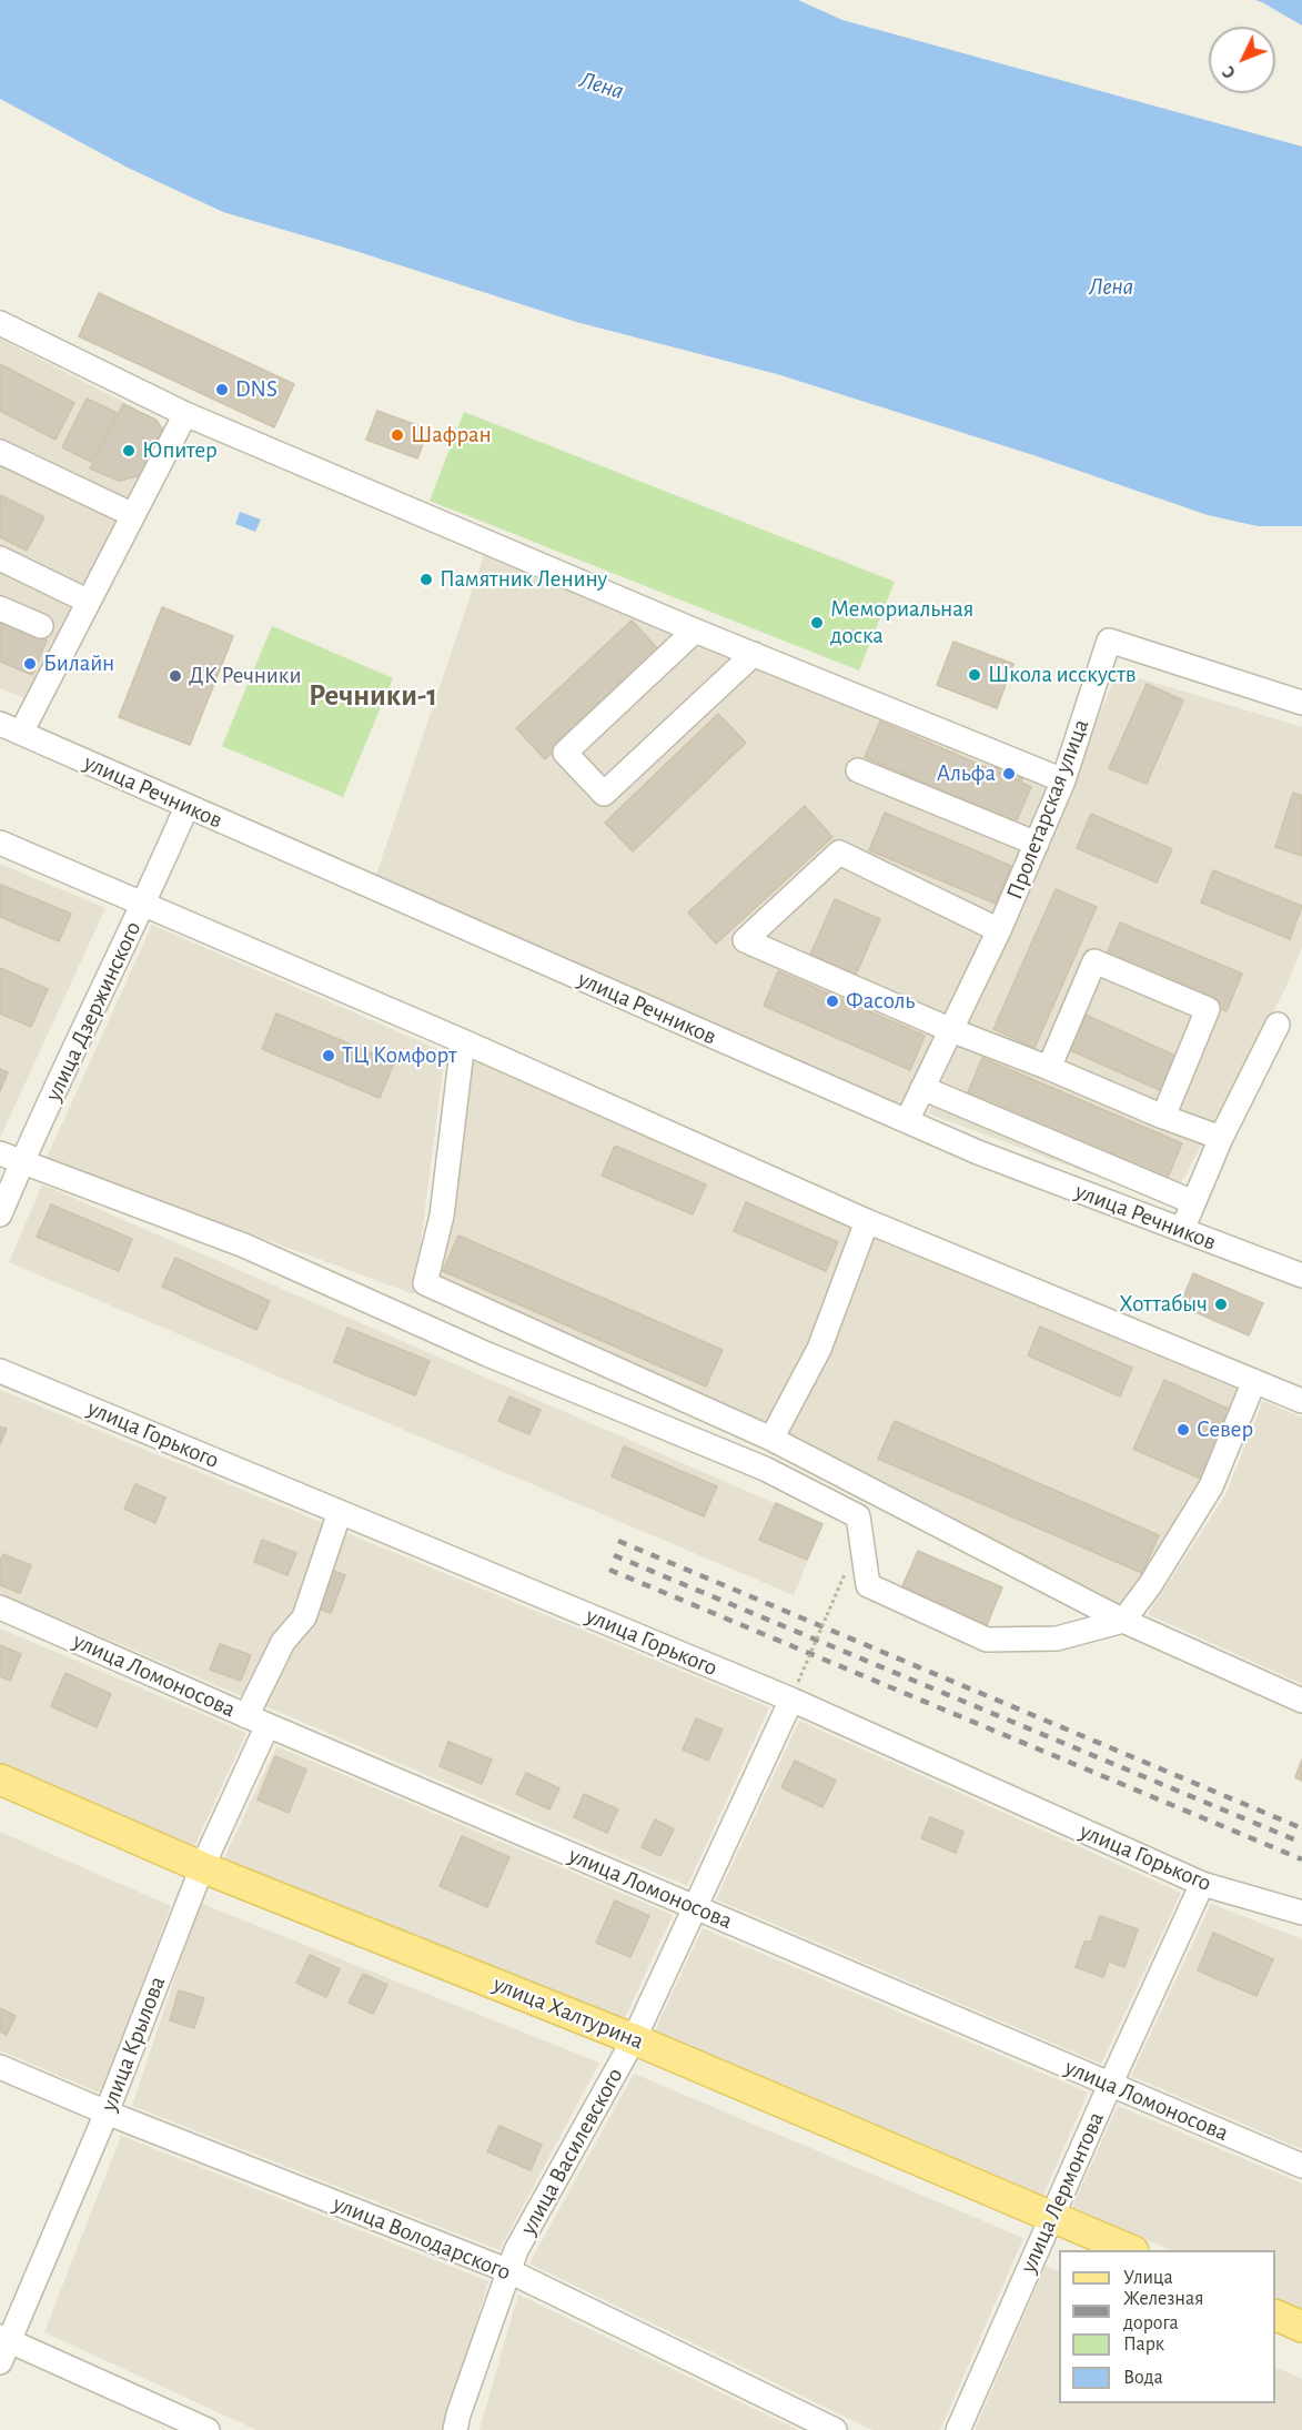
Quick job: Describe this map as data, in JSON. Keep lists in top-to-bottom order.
{
  "streets": {
    "main road": ["улица Халтурина"],
    "street": [
      "улица Речников",
      "Пролетарская улица",
      "улица Дзержинского",
      "улица Горького",
      "улица Ломоносова",
      "улица Крылова",
      "улица Василевского",
      "улица Лермонтова",
      "улица Володарского"
    ]
  },
  "crossings": [
    ["улица Речников", "Пролетарская улица"],
    ["улица Речников", "улица Дзержинского"],
    ["улица Горького", "улица Крылова"],
    ["улица Горького", "улица Василевского"],
    ["улица Горького", "улица Лермонтова"],
    ["улица Ломоносова", "улица Крылова"],
    ["улица Ломоносова", "улица Василевского"],
    ["улица Ломоносова", "улица Лермонтова"],
    ["улица Халтурина", "улица Крылова"],
    ["улица Халтурина", "улица Василевского"],
    ["улица Халтурина", "улица Лермонтова"],
    ["улица Крылова", "улица Володарского"],
    ["улица Василевского", "улица Володарского"]
  ],
  "districts": ["Речники-1"],
  "water": ["Лена"],
  "places": [
    "DNS",
    "Шафран",
    "Юпитер",
    "Памятник Ленину",
    "Мемориальная доска",
    "Билайн",
    "Школа исскуств",
    "ДК Речники",
    "Альфа",
    "Фасоль",
    "ТЦ Комфорт",
    "Хоттабыч",
    "Север"
  ],
  "legend": [
    "Улица",
    "Железная дорога",
    "Парк",
    "Вода"
  ],
  "north": "bottom left"
}
